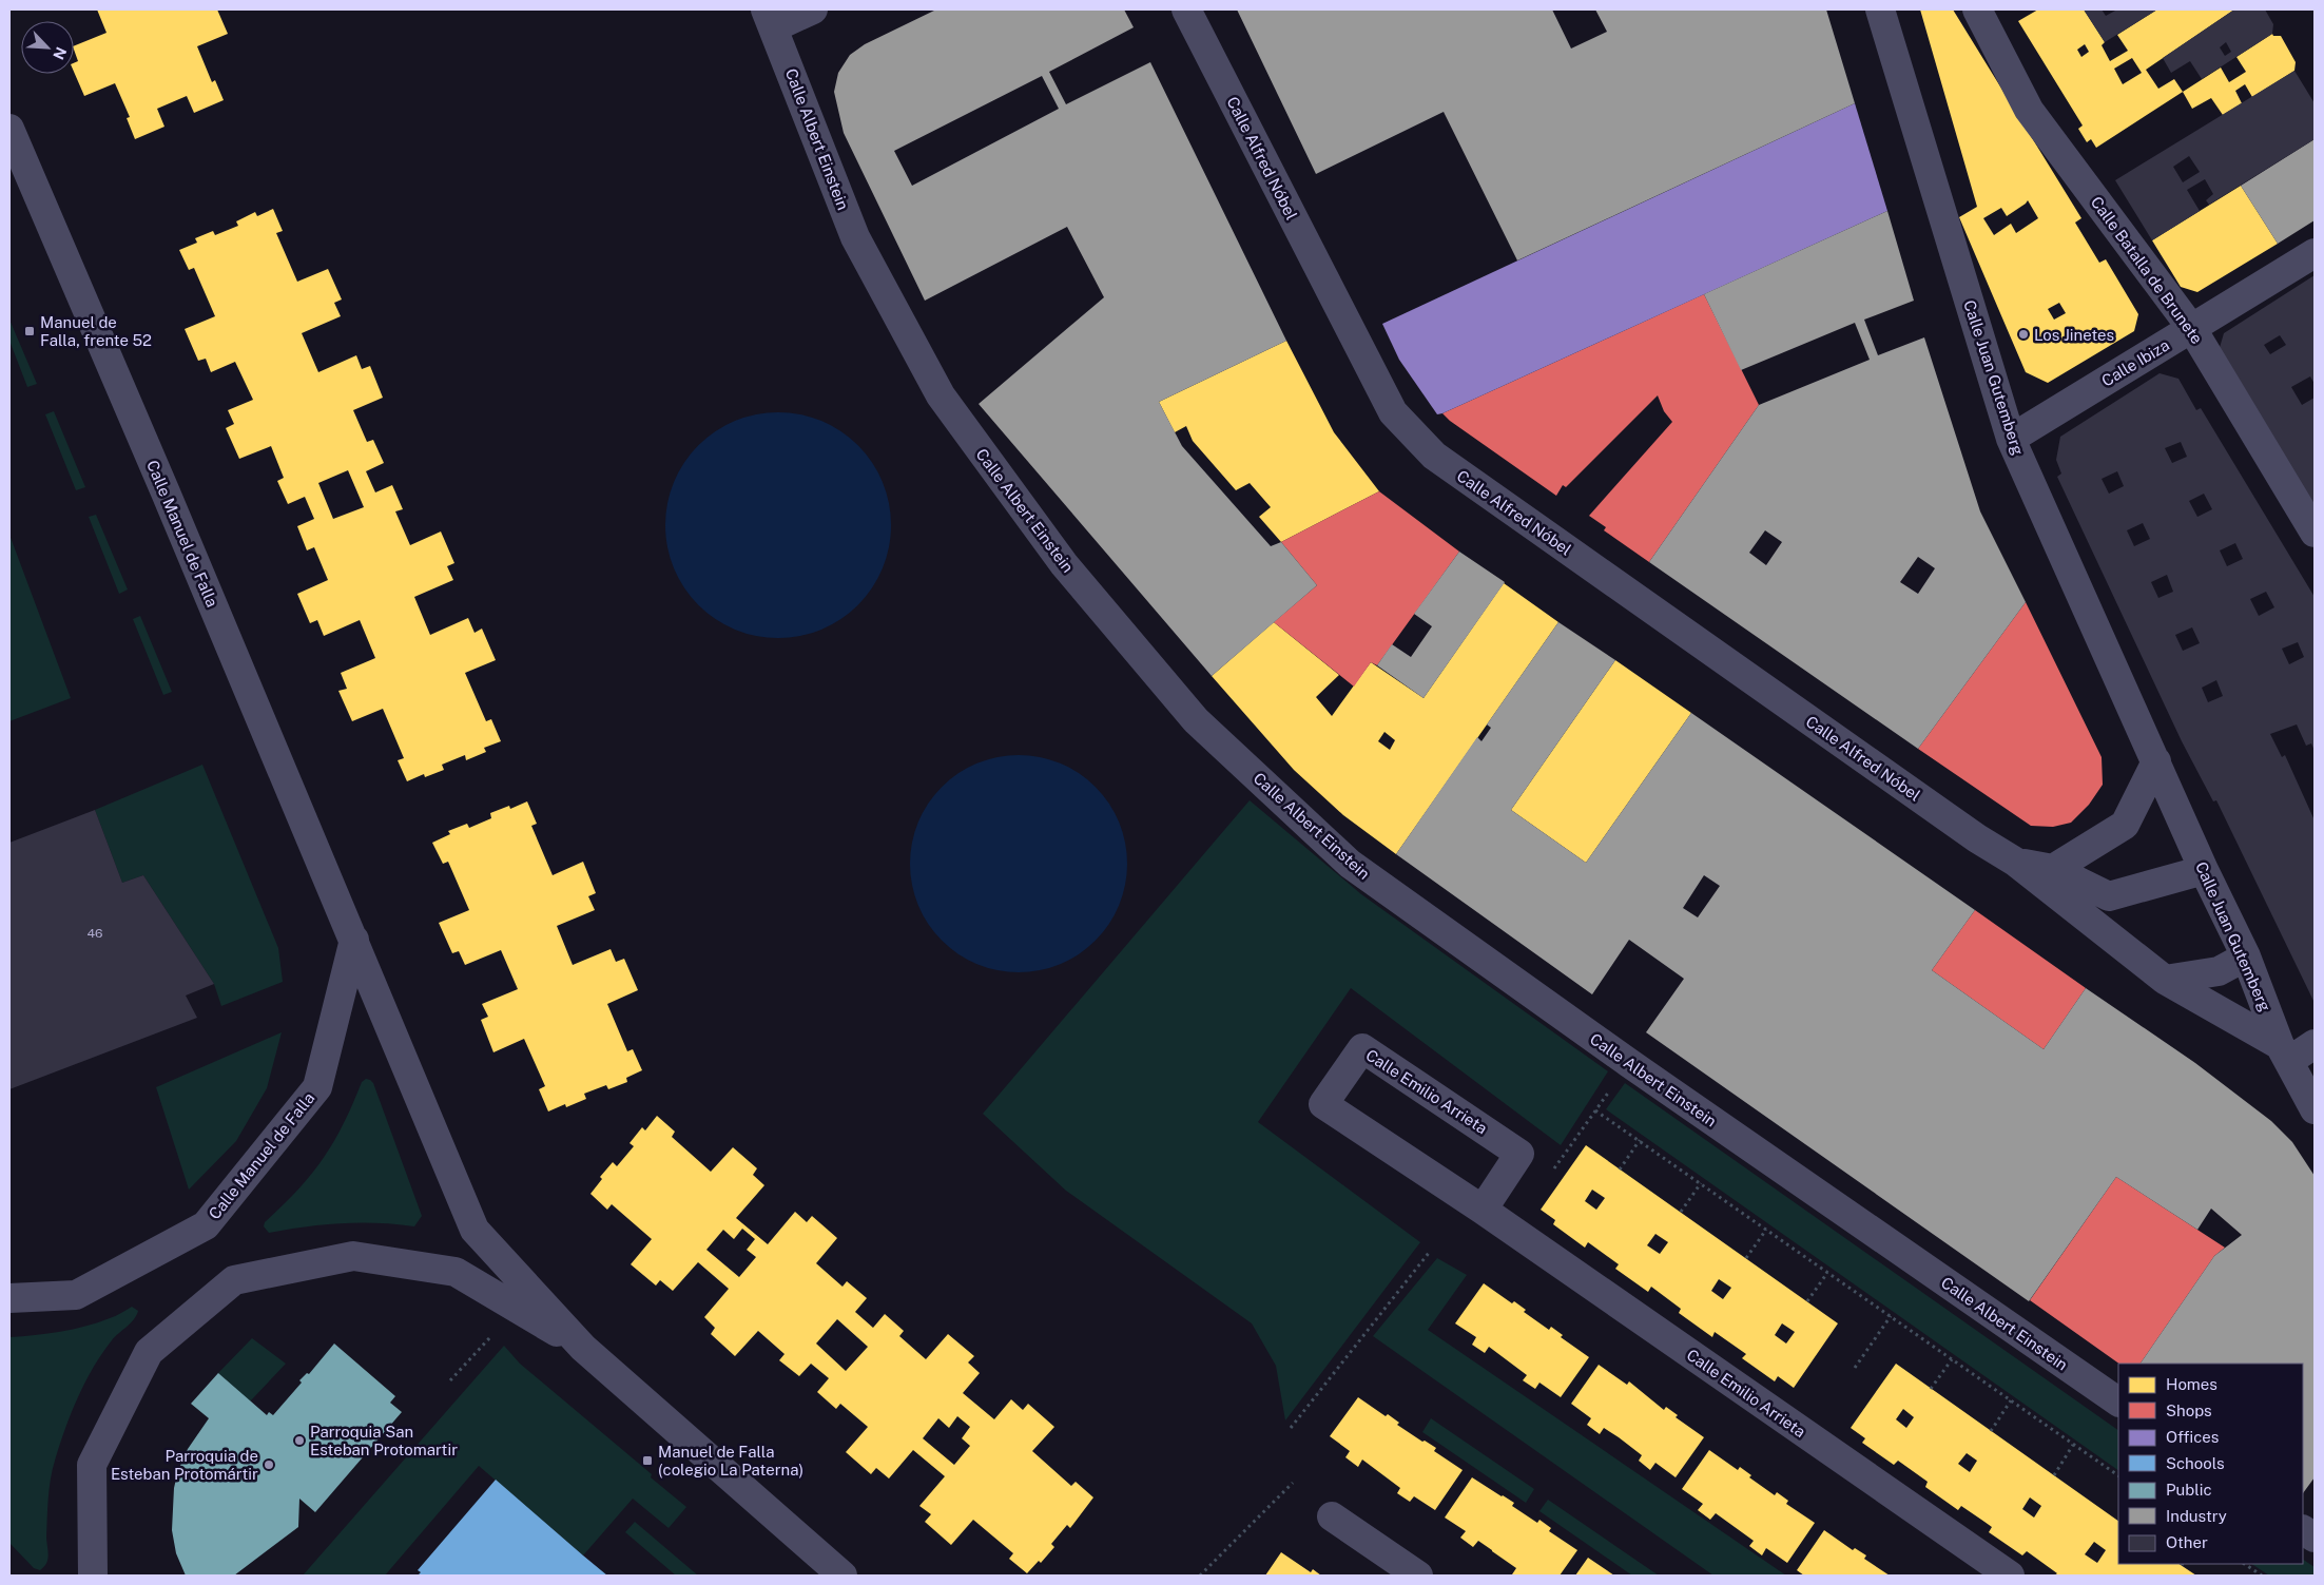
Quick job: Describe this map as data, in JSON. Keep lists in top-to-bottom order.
{
  "streets": {
    "street": [
      "Calle Albert Einstein",
      "Calle Alfred Nóbel",
      "Calle Batalla de Brunete",
      "Calle Ibiza",
      "Calle Juan Gutemberg",
      "Calle Manuel de Falla",
      "Calle Emilio Arrieta"
    ]
  },
  "crossings": [
    ["Calle Alfred Nóbel", "Calle Juan Gutemberg"],
    ["Calle Batalla de Brunete", "Calle Ibiza"],
    ["Calle Ibiza", "Calle Juan Gutemberg"]
  ],
  "places": {
    "transit": ["Manuel de Falla, frente 52", "Manuel de Falla (colegio La Paterna)"],
    "other": ["Los Jinetes", "Parroquia San Esteban Protomartir", "Parroquia de Esteban Protomártir"]
  },
  "house_numbers": ["46"],
  "legend": [
    "Homes",
    "Shops",
    "Offices",
    "Schools",
    "Public",
    "Industry",
    "Other"
  ],
  "north": "bottom right"
}
